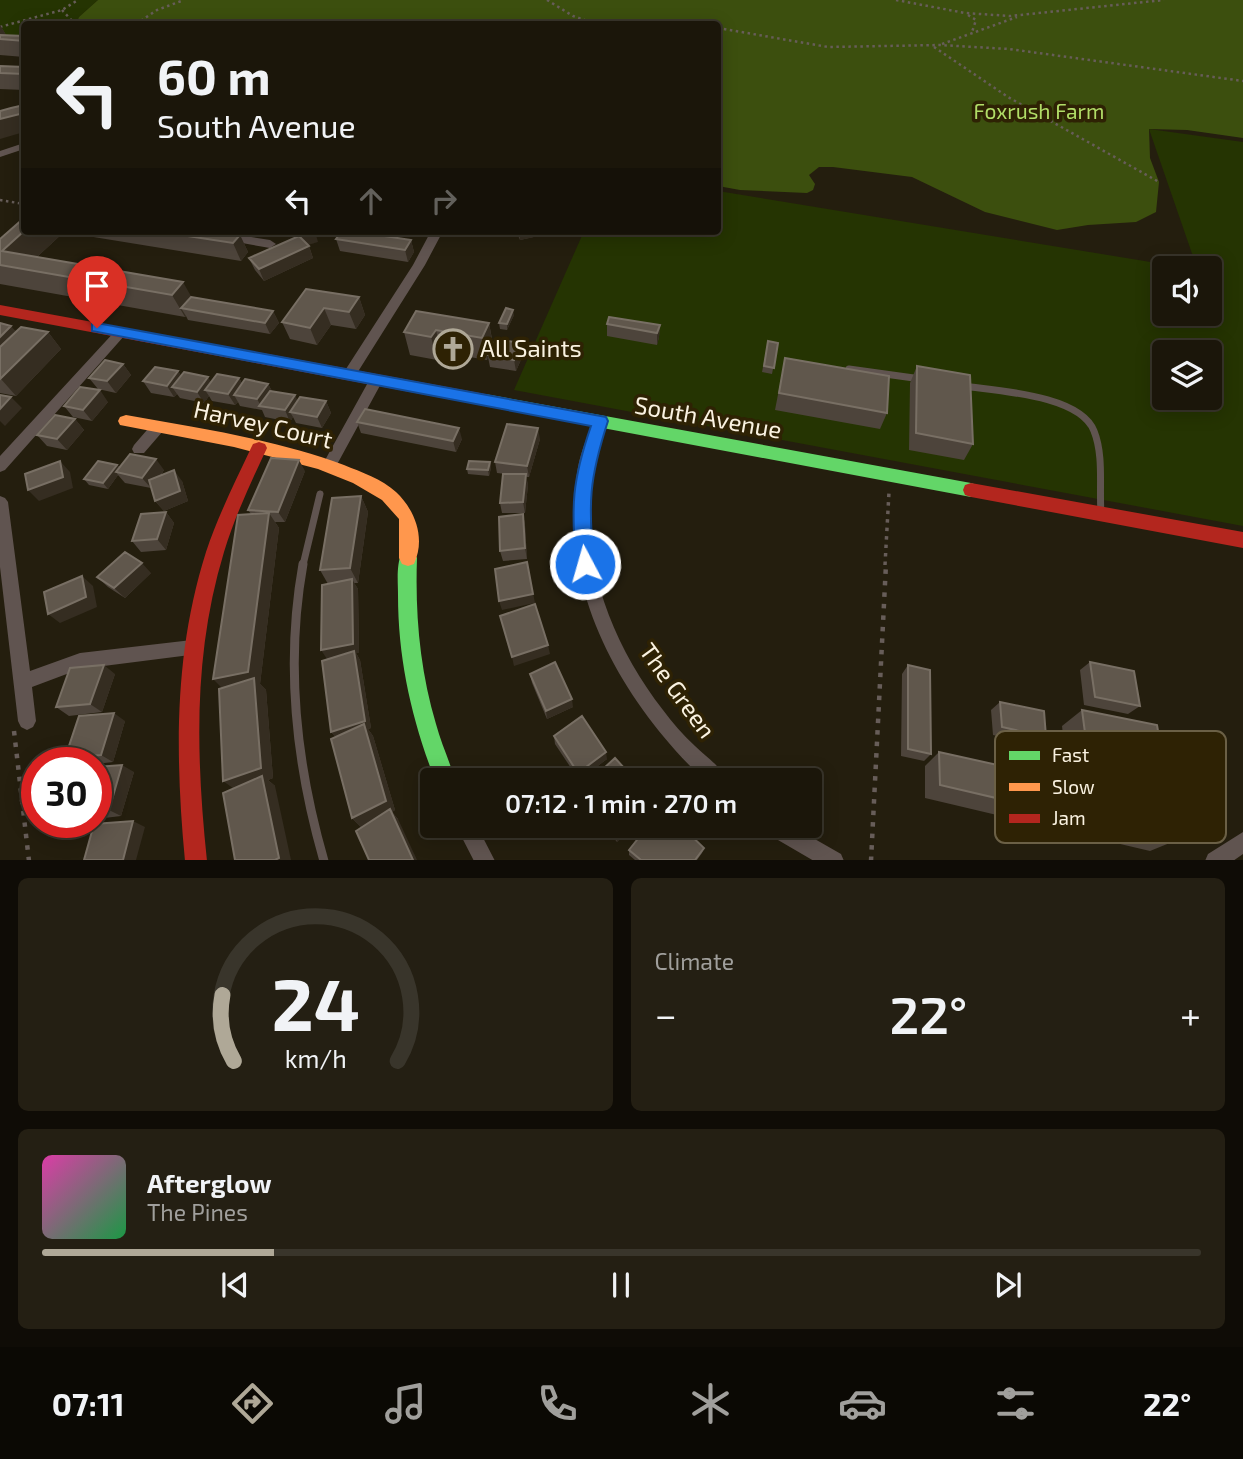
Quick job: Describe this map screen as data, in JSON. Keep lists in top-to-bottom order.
{
  "streets": {
    "street": ["South Avenue", "Harvey Court", "The Green"]
  },
  "crossings": [
    ["South Avenue", "The Green"]
  ],
  "parks": ["Foxrush Farm"],
  "places": {
    "church": ["All Saints"]
  },
  "legend": ["Fast", "Slow", "Jam"],
  "page": {
    "turn": ["60 m", "South Avenue"],
    "limit": "30",
    "trip": "07:12 · 1 min · 270 m",
    "tile": "Climate",
    "heat": ["−", "22°", "+"],
    "song": ["Afterglow", "The Pines"],
    "tabs": ["07:11", "22°"],
    "gauge": ["24", "km/h"]
  }
}
